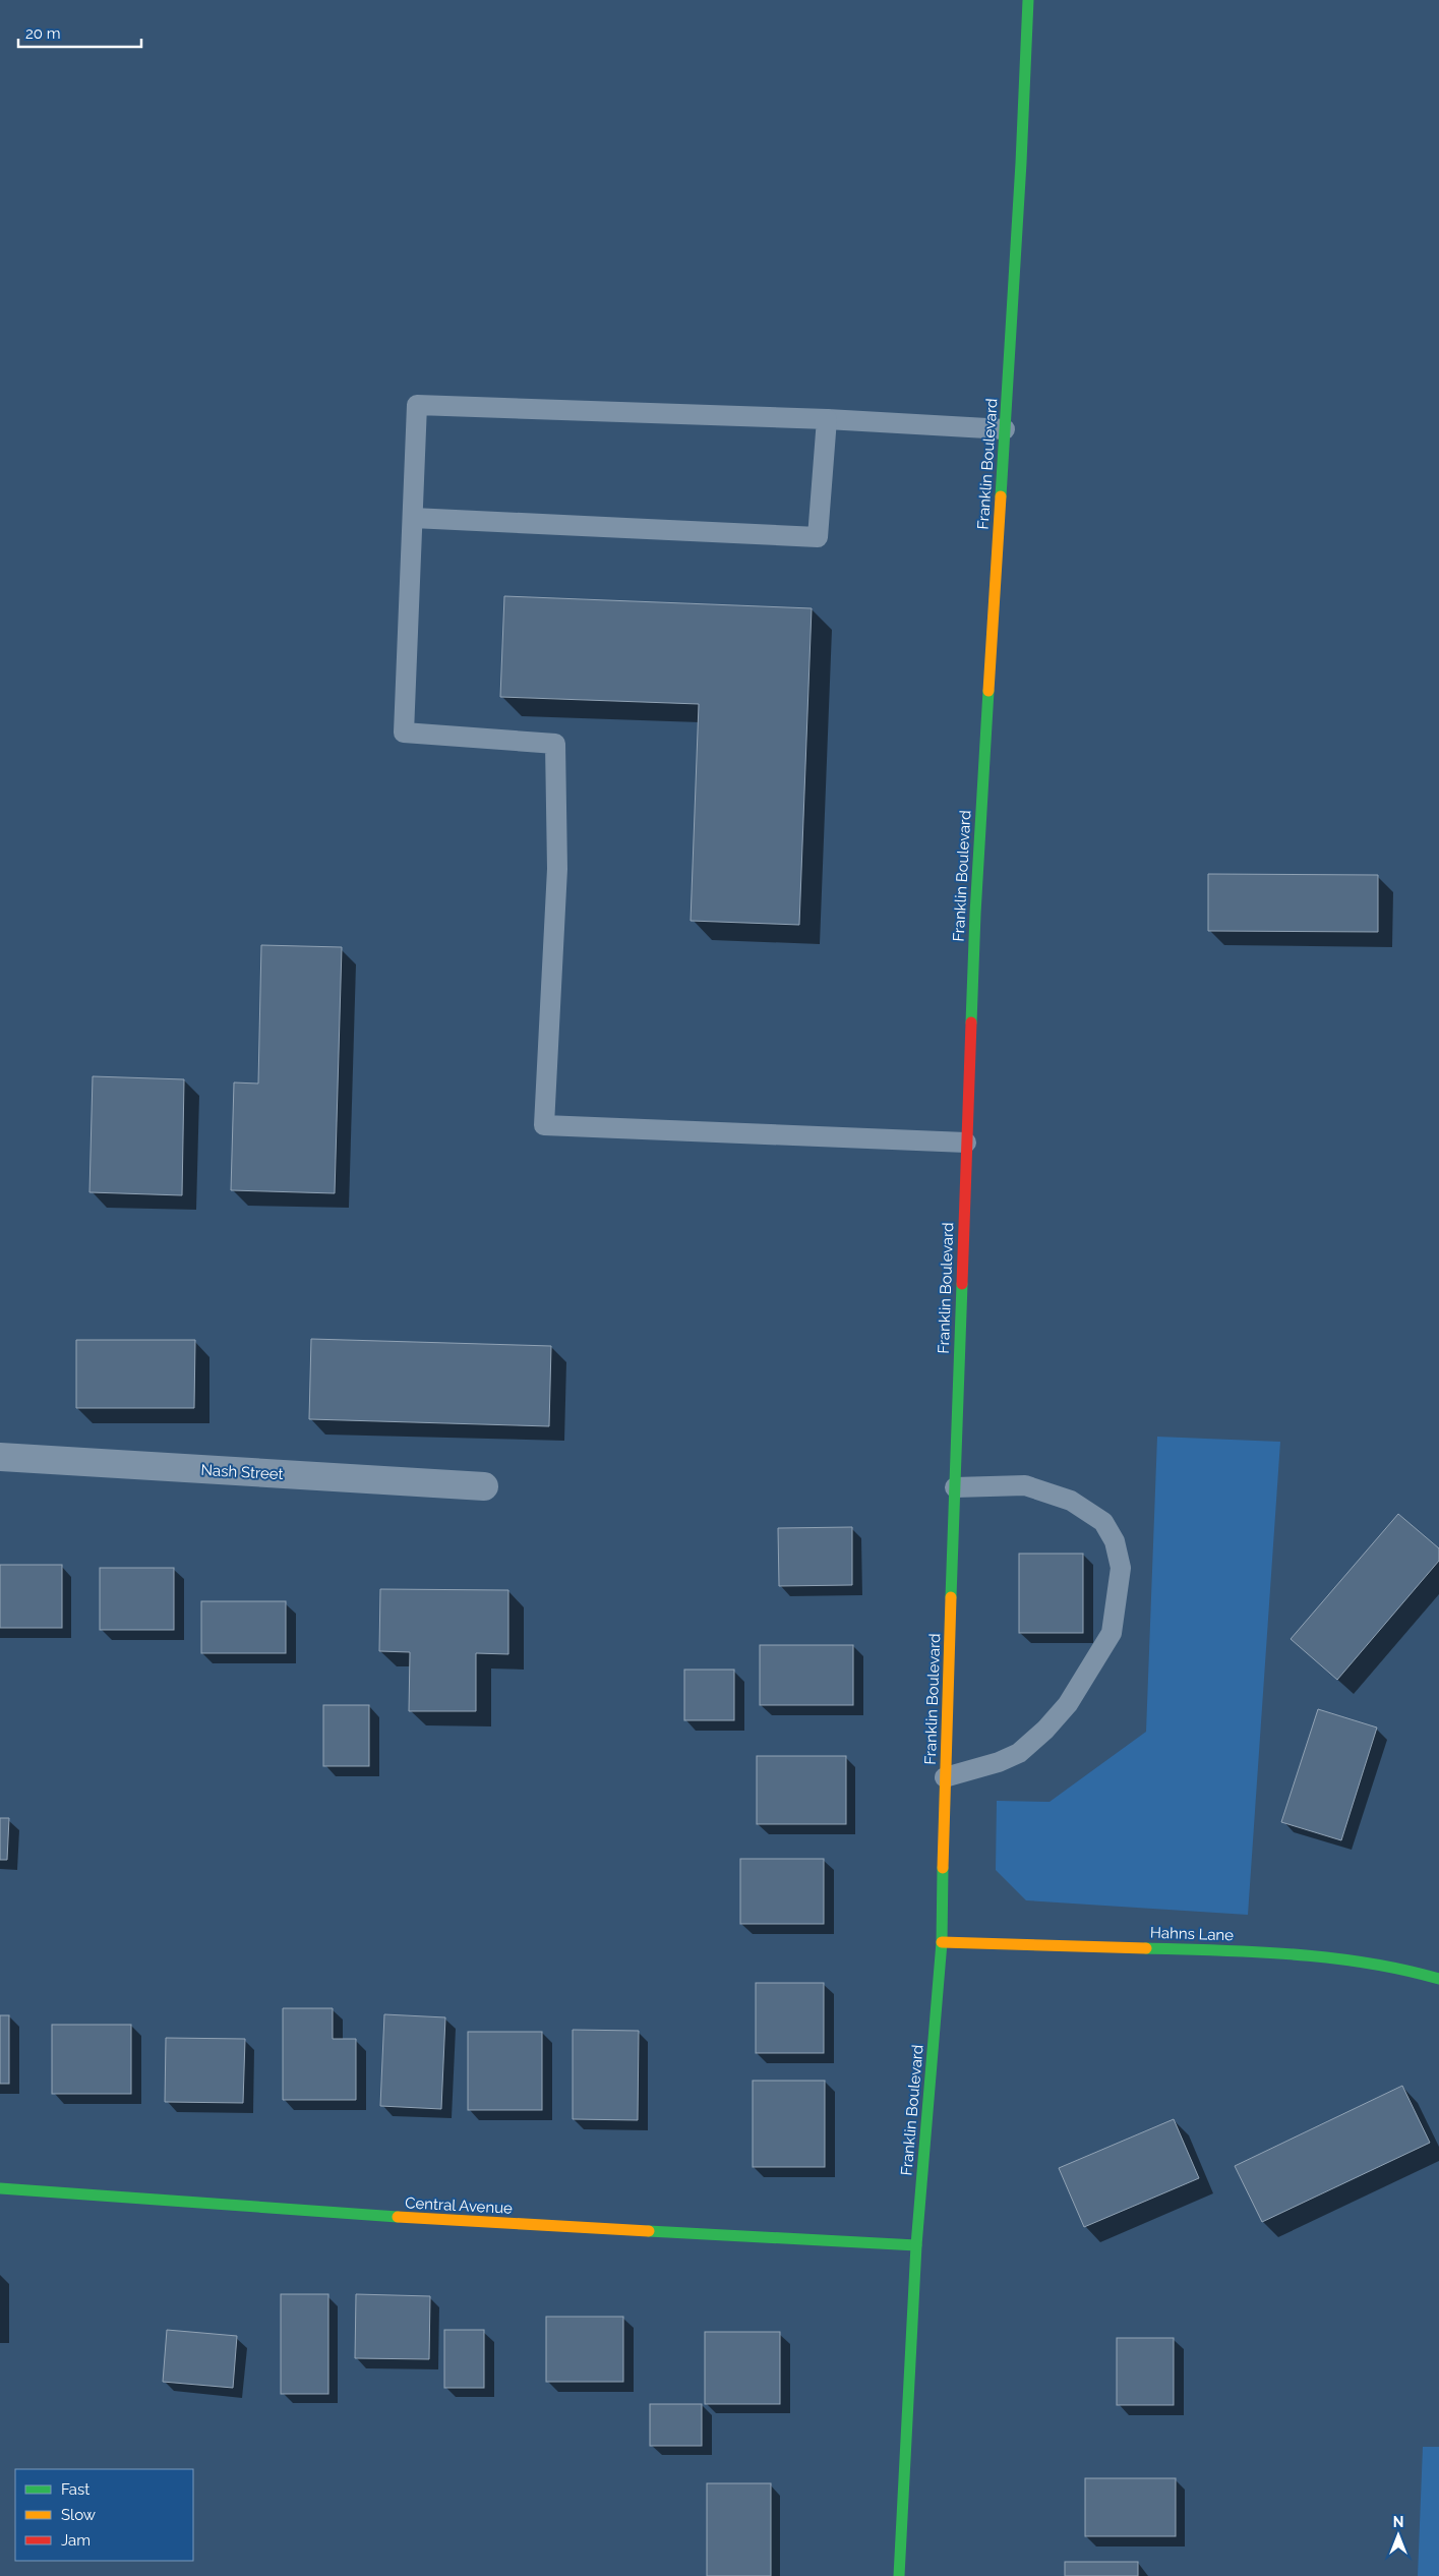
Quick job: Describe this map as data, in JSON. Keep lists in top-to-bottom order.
{
  "streets": {
    "street": [
      "Franklin Boulevard",
      "Nash Street",
      "Hahns Lane",
      "Central Avenue"
    ]
  },
  "crossings": [
    ["Franklin Boulevard", "Hahns Lane"],
    ["Franklin Boulevard", "Central Avenue"]
  ],
  "legend": ["Fast", "Slow", "Jam"],
  "scale_bar": "20 m",
  "north": "top"
}
